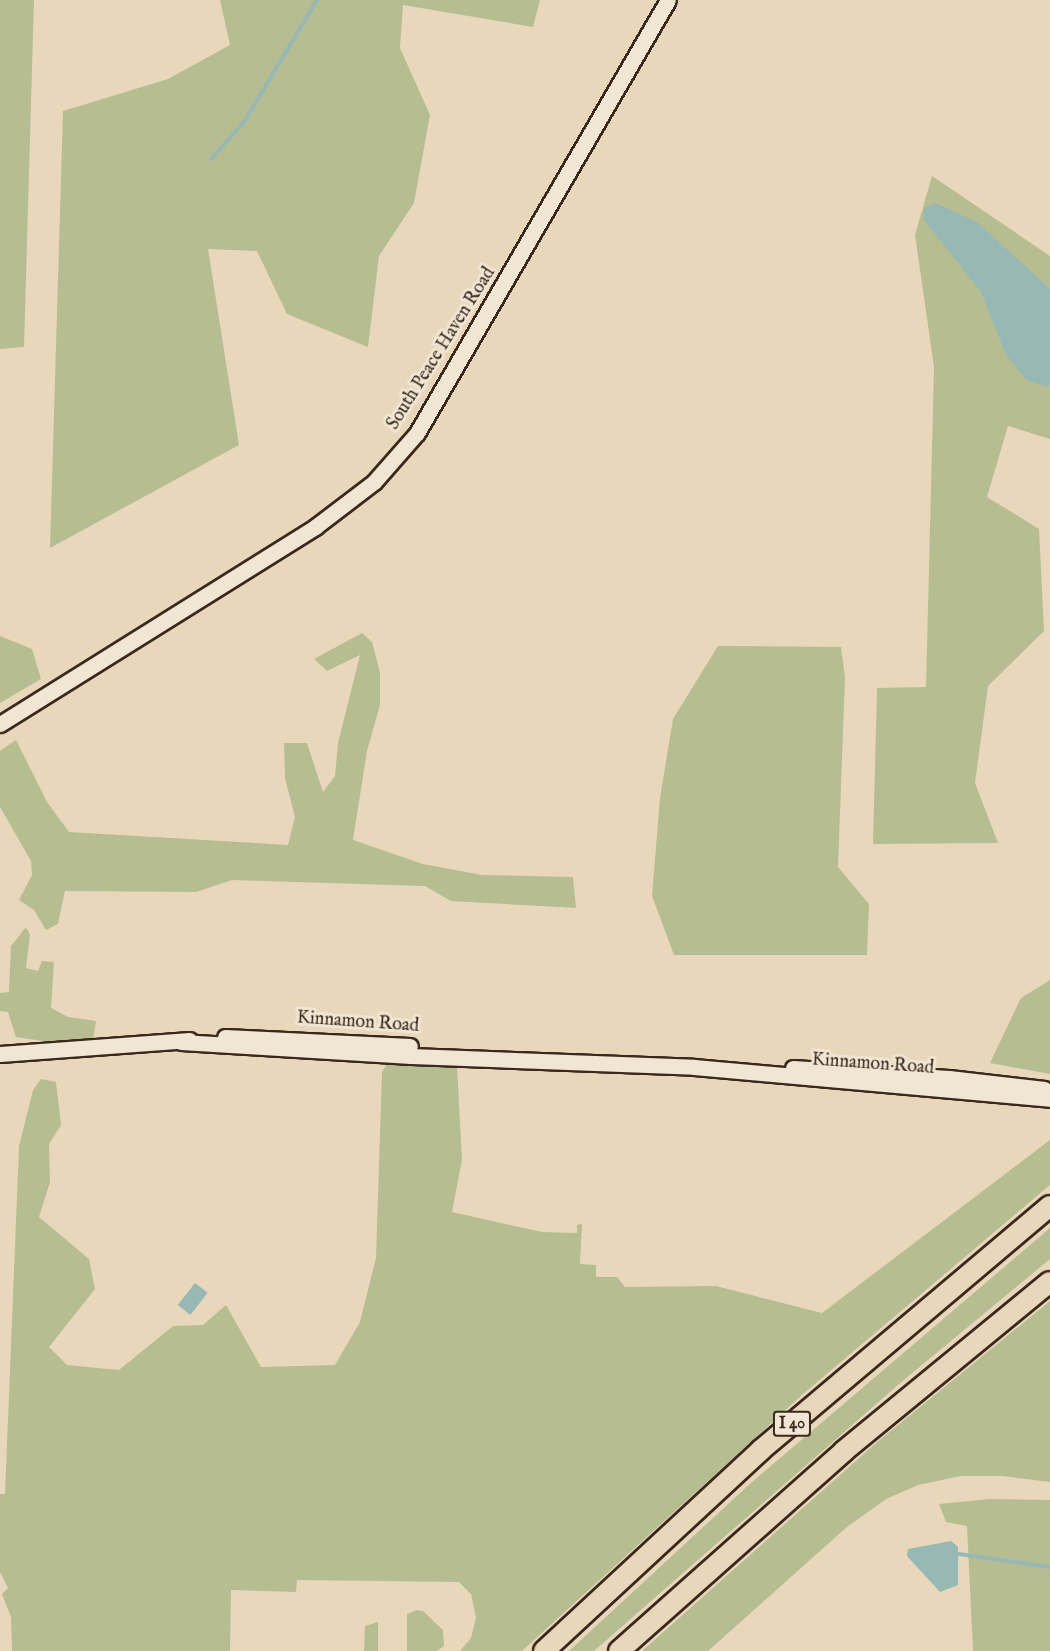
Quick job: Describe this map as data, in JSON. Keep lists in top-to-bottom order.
{
  "streets": {
    "highway": ["I 40"],
    "main road": ["South Peace Haven Road", "Kinnamon Road"]
  }
}
